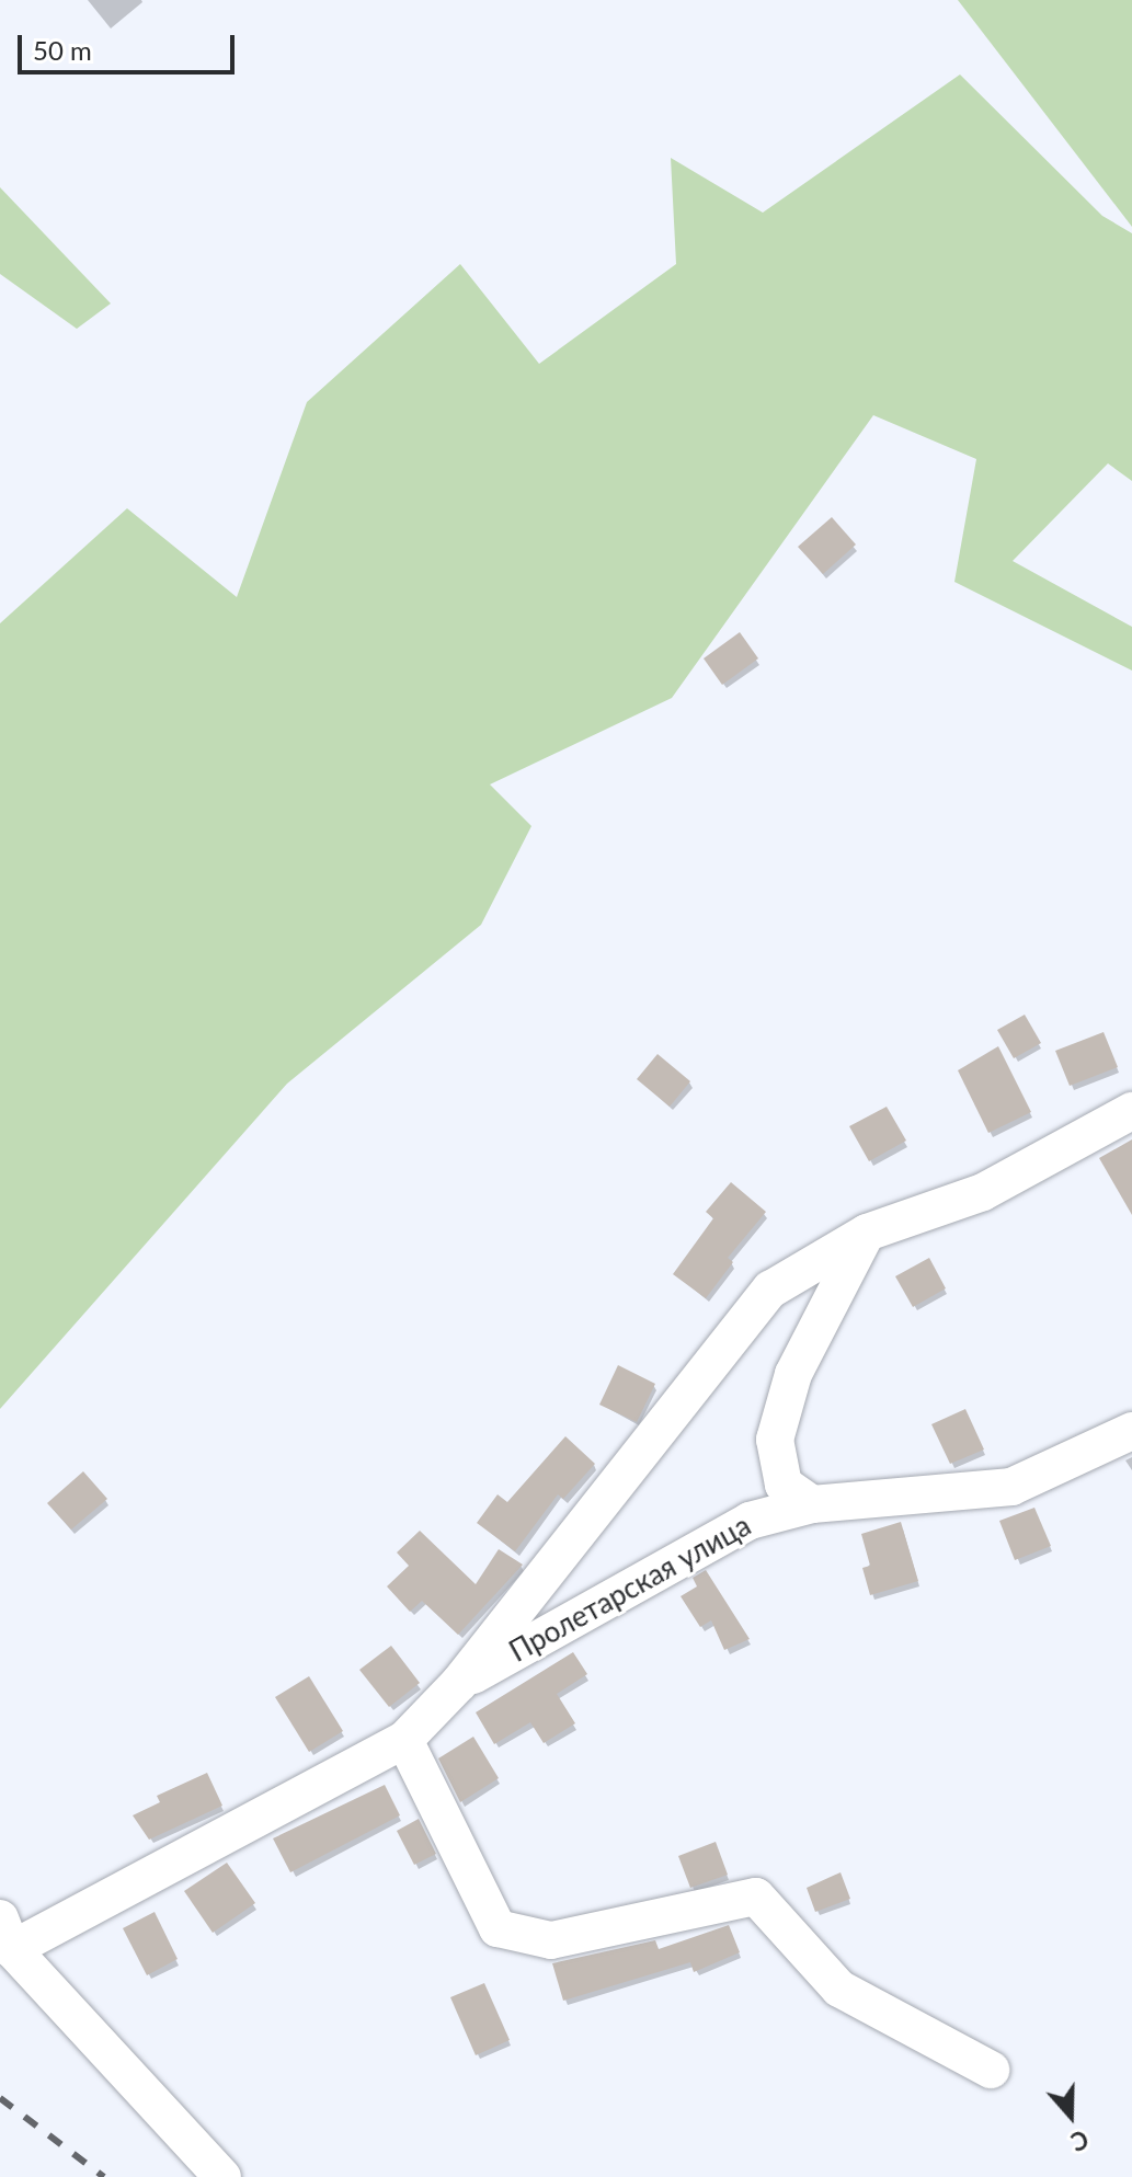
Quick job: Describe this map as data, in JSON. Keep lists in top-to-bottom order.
{
  "streets": {
    "street": ["Пролетарская улица"]
  },
  "scale_bar": "50 m",
  "north": "bottom"
}
